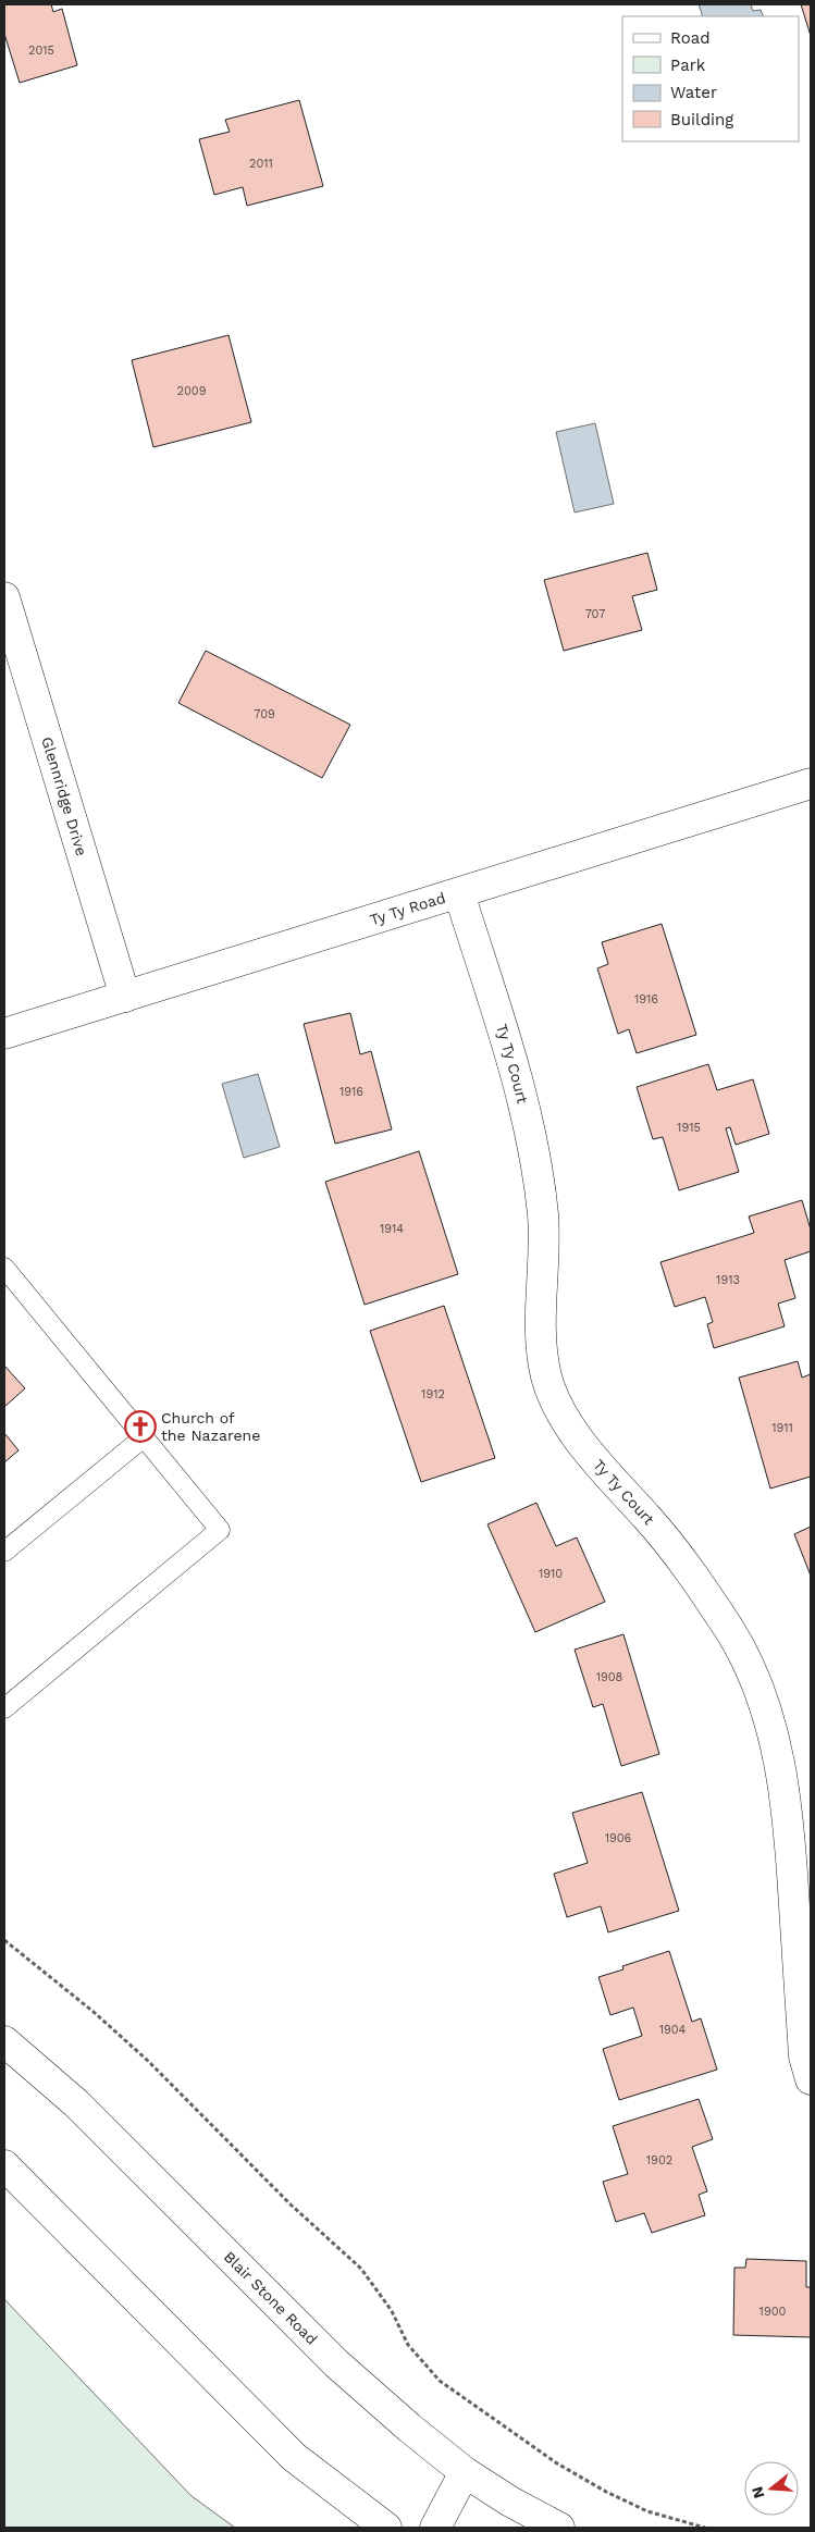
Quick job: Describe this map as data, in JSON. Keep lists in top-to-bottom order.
{
  "streets": {
    "street": [
      "Glennridge Drive",
      "Ty Ty Road",
      "Ty Ty Court",
      "Blair Stone Road"
    ]
  },
  "crossings": [
    ["Glennridge Drive", "Ty Ty Road"],
    ["Ty Ty Road", "Ty Ty Court"]
  ],
  "places": {
    "church": ["Church of the Nazarene"]
  },
  "house_numbers": [
    "2015",
    "2011",
    "2009",
    "707",
    "709",
    "1916",
    "1916",
    "1915",
    "1914",
    "1913",
    "1912",
    "1911",
    "1910",
    "1908",
    "1906",
    "1904",
    "1902",
    "1900"
  ],
  "legend": [
    "Road",
    "Park",
    "Water",
    "Building"
  ],
  "north": "left"
}
